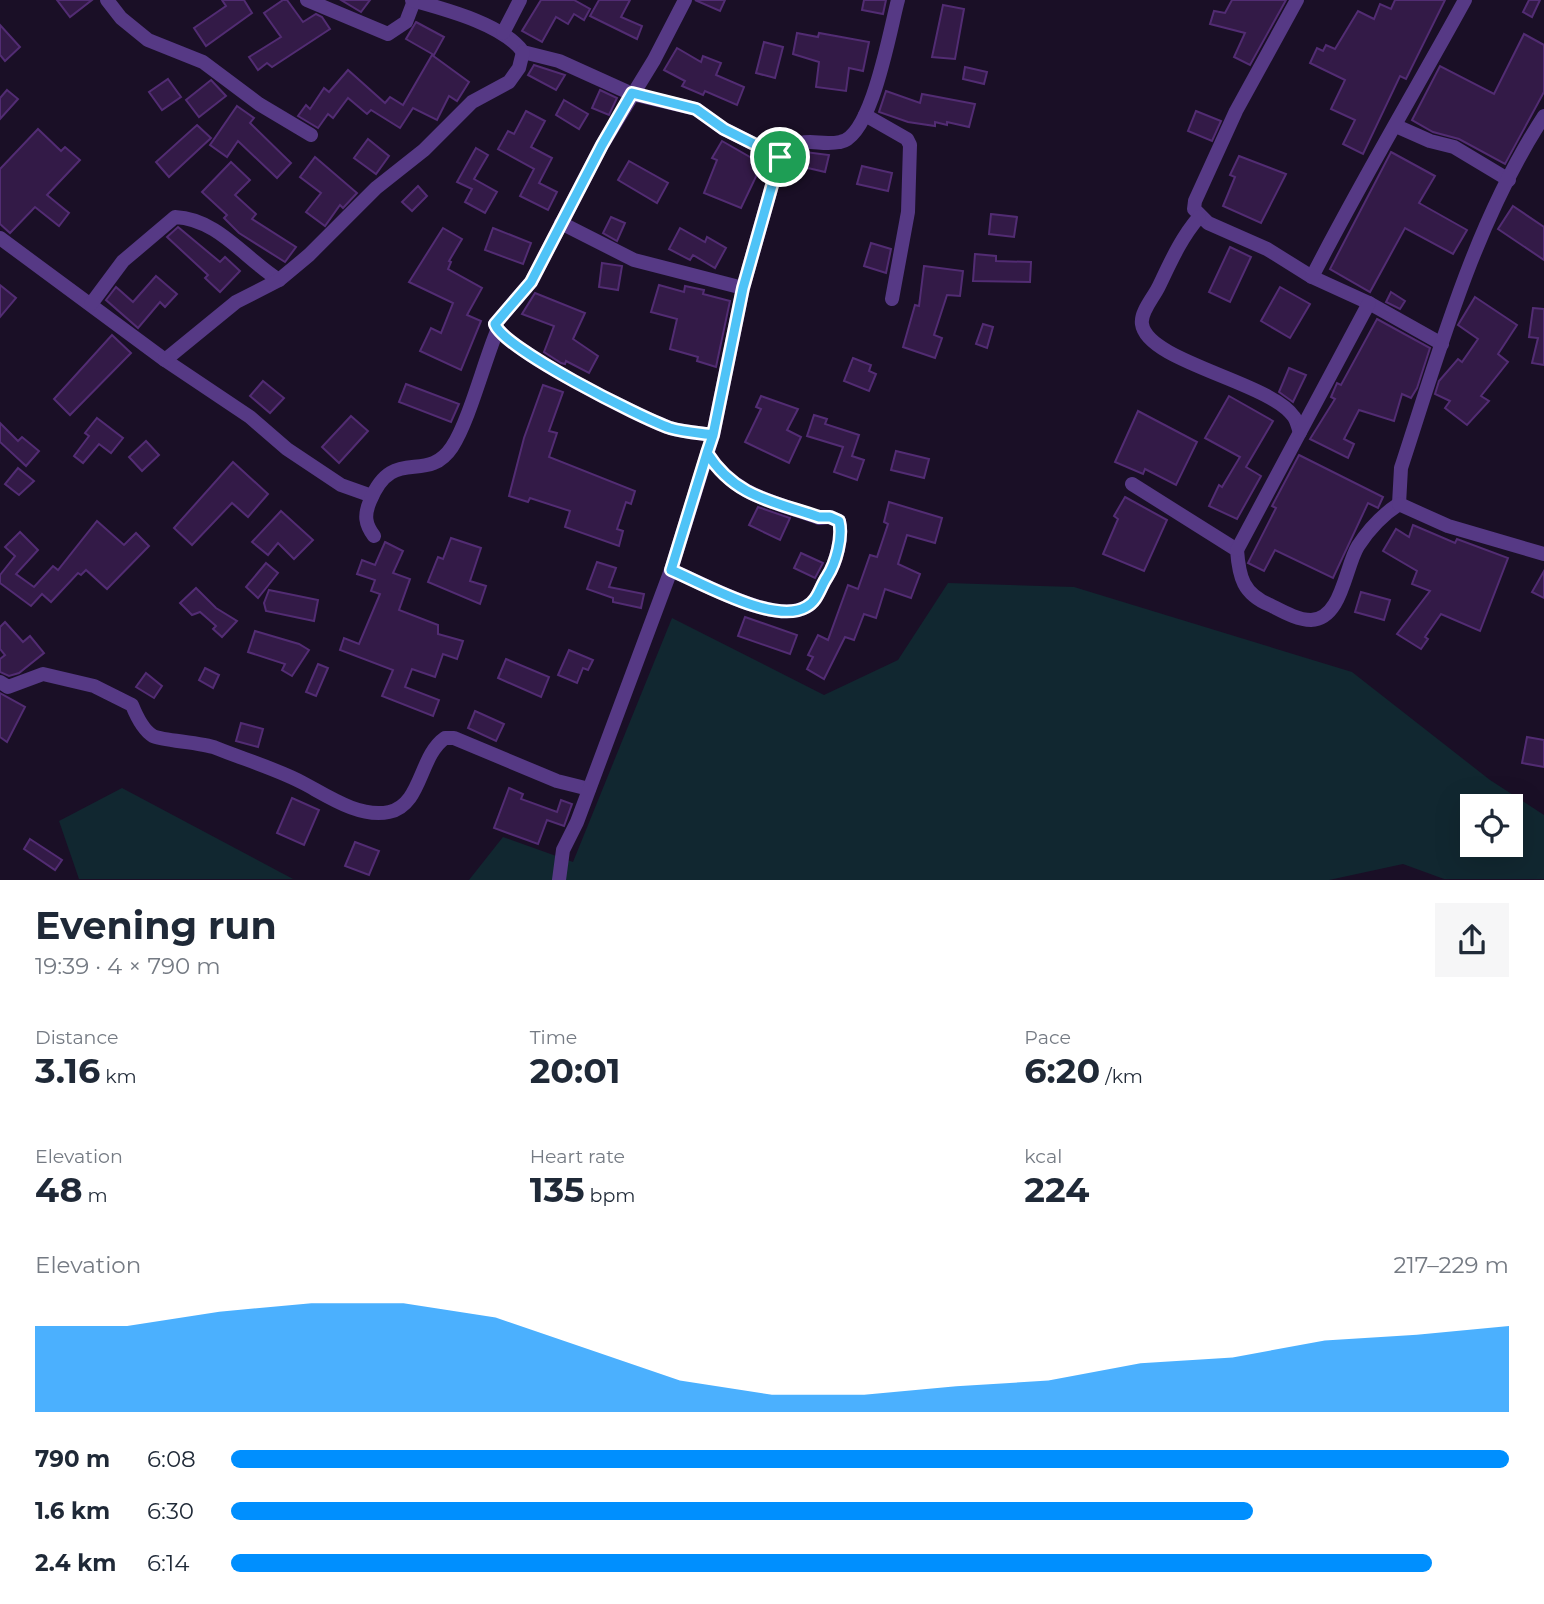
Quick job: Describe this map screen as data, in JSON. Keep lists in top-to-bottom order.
{
  "page": {
    "heading": ["Evening run", "19:39 · 4 × 790 m"],
    "stats": [
      ["Distance", "3.16 km"],
      ["Time", "20:01"],
      ["Pace", "6:20 /km"],
      ["Elevation", "48 m"],
      ["Heart rate", "135 bpm"],
      ["kcal", "224"]
    ],
    "chart": ["Elevation", "217–229 m"],
    "list": [
      {
        "name": "790 m",
        "note": "6:08"
      },
      {
        "name": "1.6 km",
        "note": "6:30"
      },
      {
        "name": "2.4 km",
        "note": "6:14"
      }
    ]
  }
}
